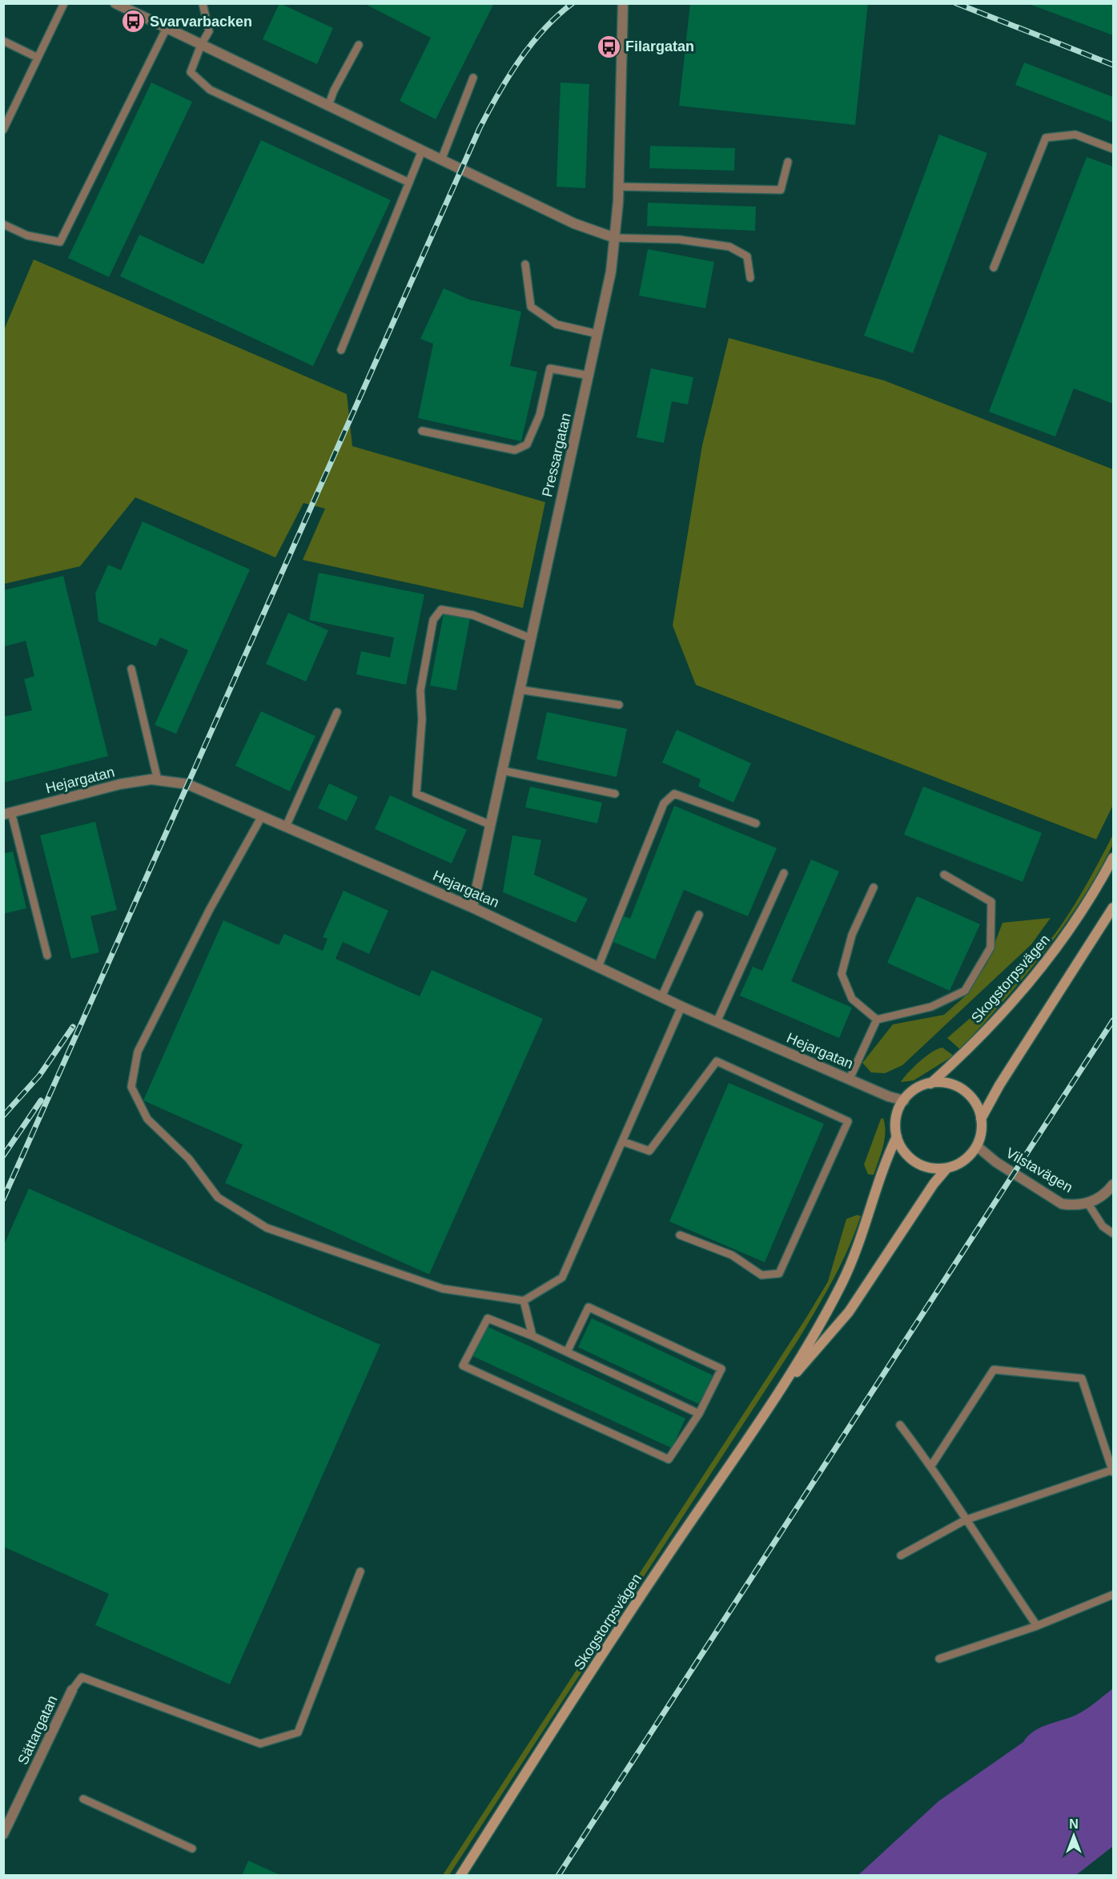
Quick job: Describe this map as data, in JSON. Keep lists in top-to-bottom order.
{
  "streets": {
    "main road": ["Skogstorpsvägen"],
    "street": [
      "Pressargatan",
      "Hejargatan",
      "Vilstavägen",
      "Sättargatan"
    ]
  },
  "crossings": [
    ["Pressargatan", "Hejargatan"],
    ["Hejargatan", "Skogstorpsvägen"],
    ["Hejargatan", "Vilstavägen"],
    ["Skogstorpsvägen", "Vilstavägen"]
  ],
  "places": {
    "bus stop": ["Svarvarbacken", "Filargatan"]
  },
  "north": "top"
}
